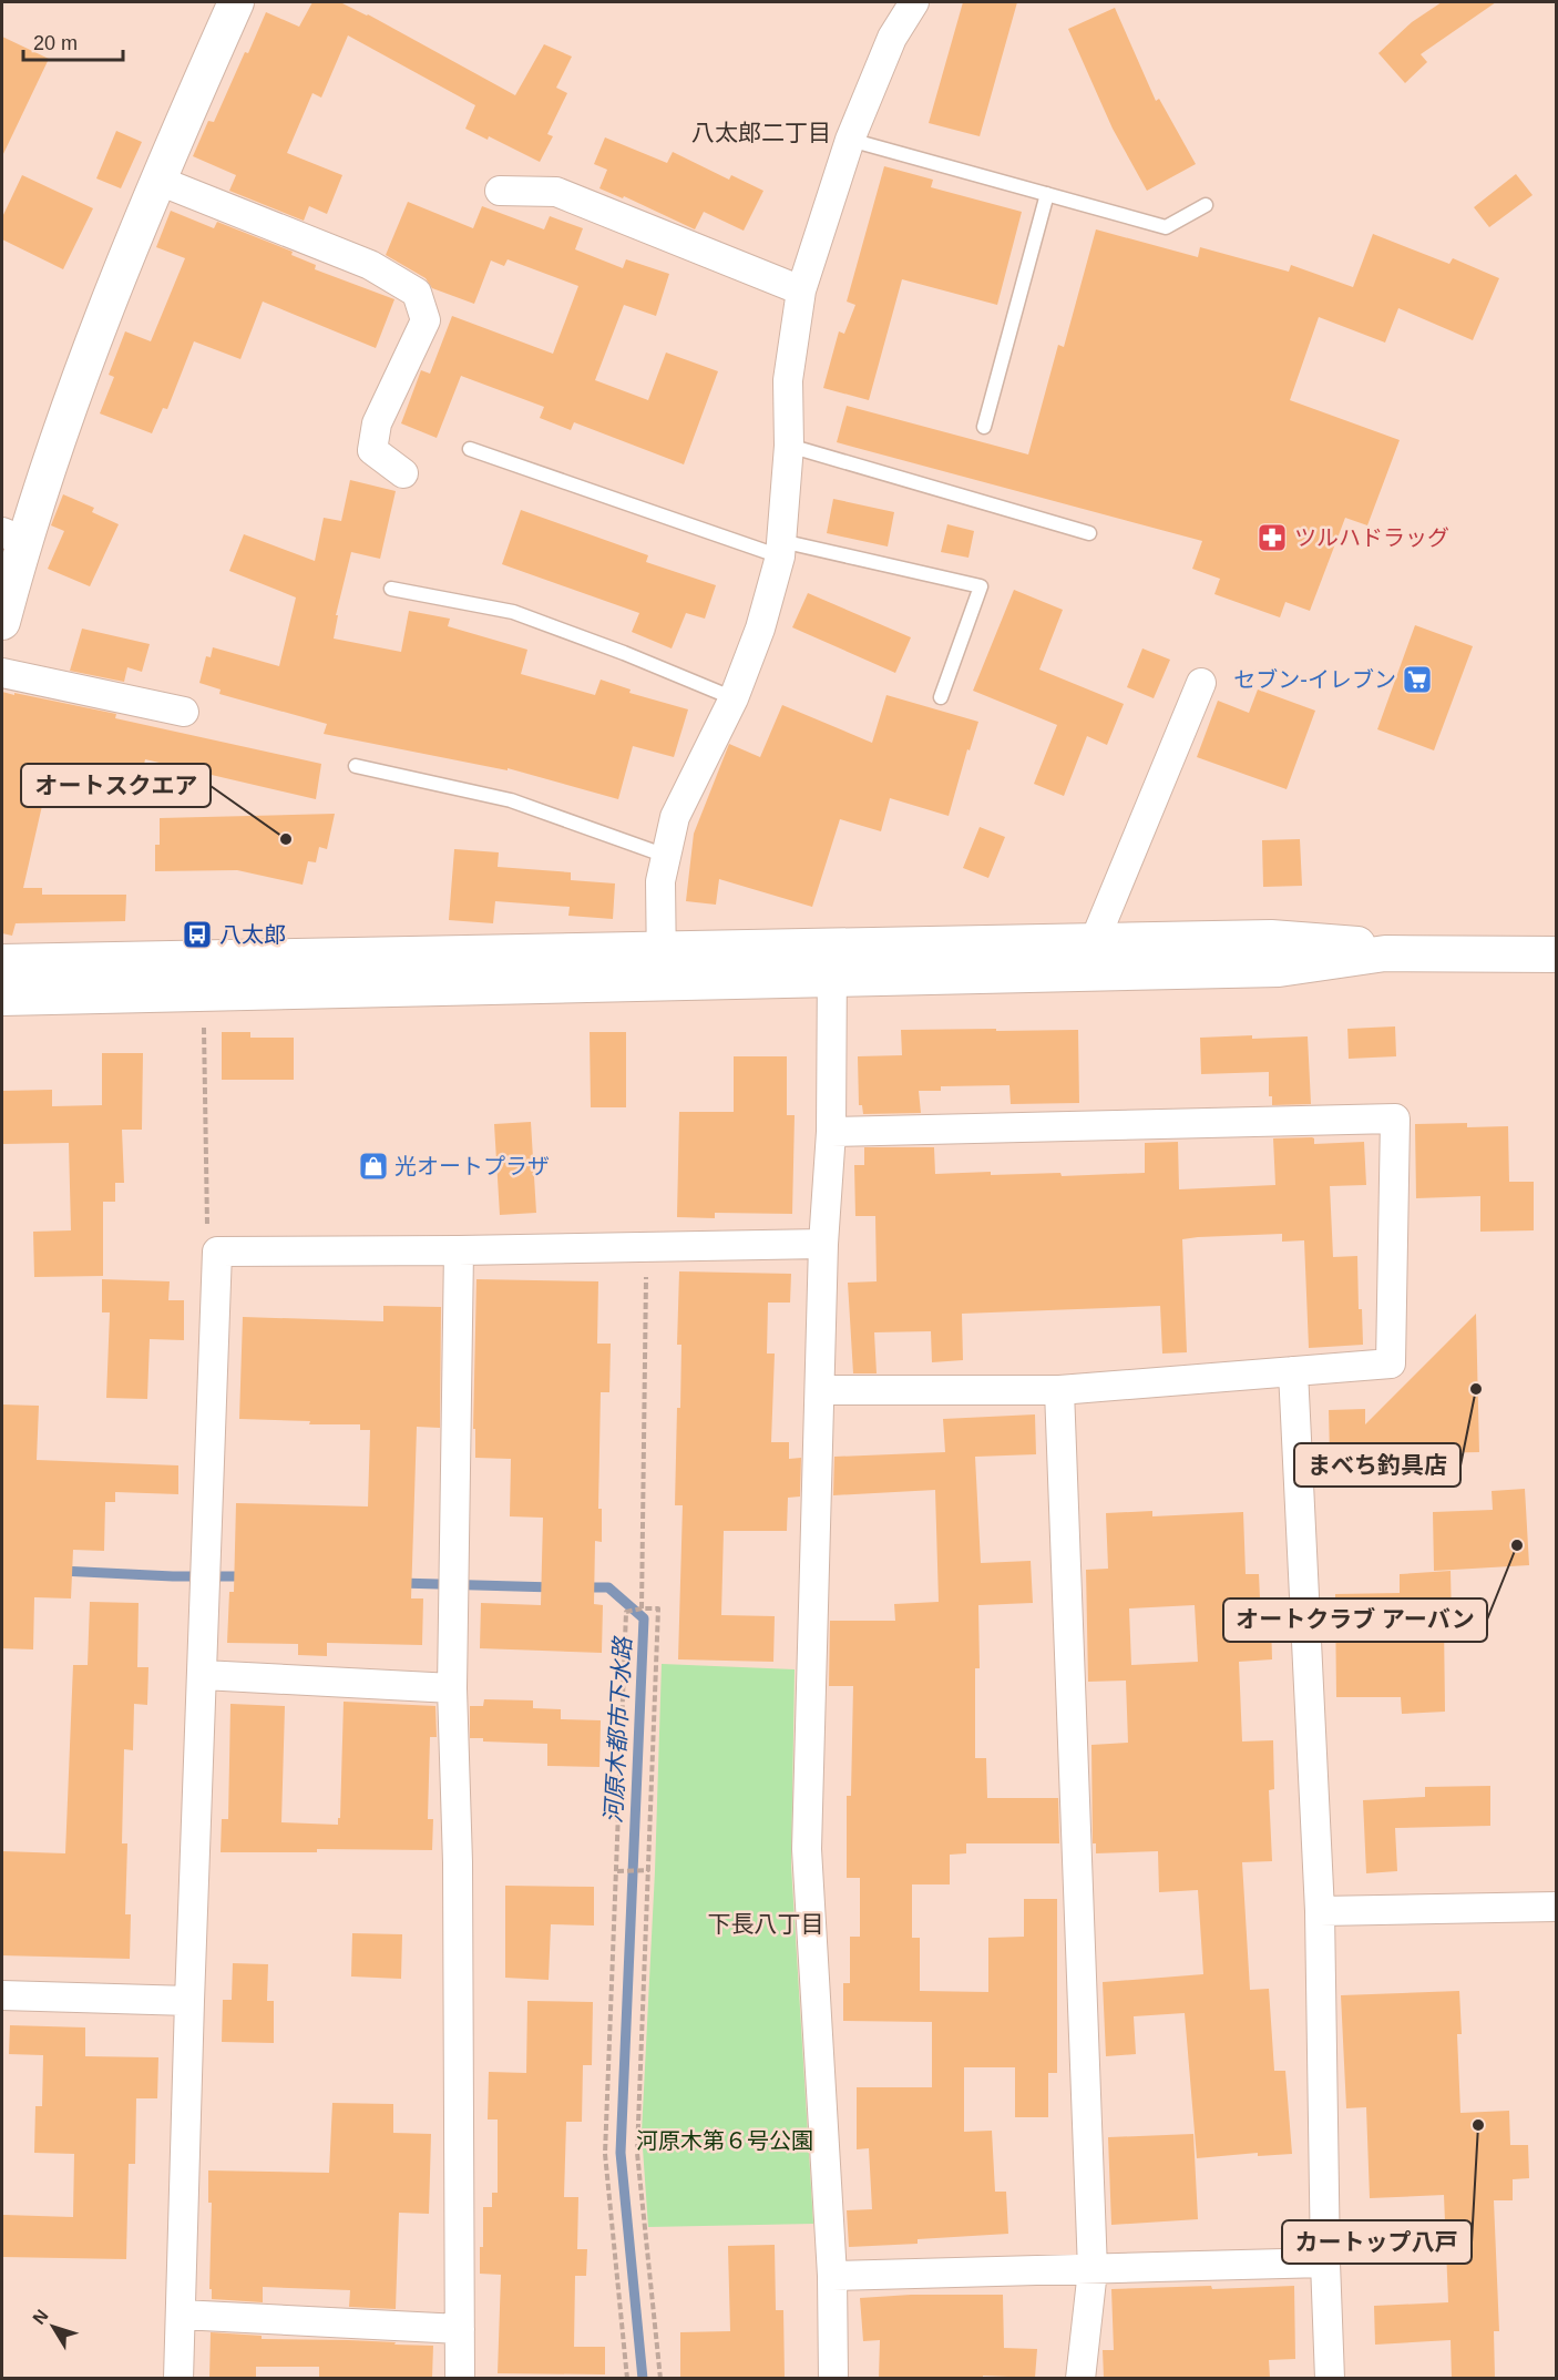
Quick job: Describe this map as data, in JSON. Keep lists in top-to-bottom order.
{
  "districts": ["八太郎二丁目", "下長八丁目"],
  "water": ["河原木都市下水路"],
  "parks": ["河原木第６号公園"],
  "places": {
    "pharmacy": ["ツルハドラッグ"],
    "supermarket": ["セブン-イレブン"],
    "other": [
      "オートスクエア",
      "まべち釣具店",
      "オートクラブ アーバン",
      "カートップ八戸"
    ],
    "bus stop": ["八太郎"],
    "shop": ["光オートプラザ"]
  },
  "scale_bar": "20 m",
  "north": "top left"
}
